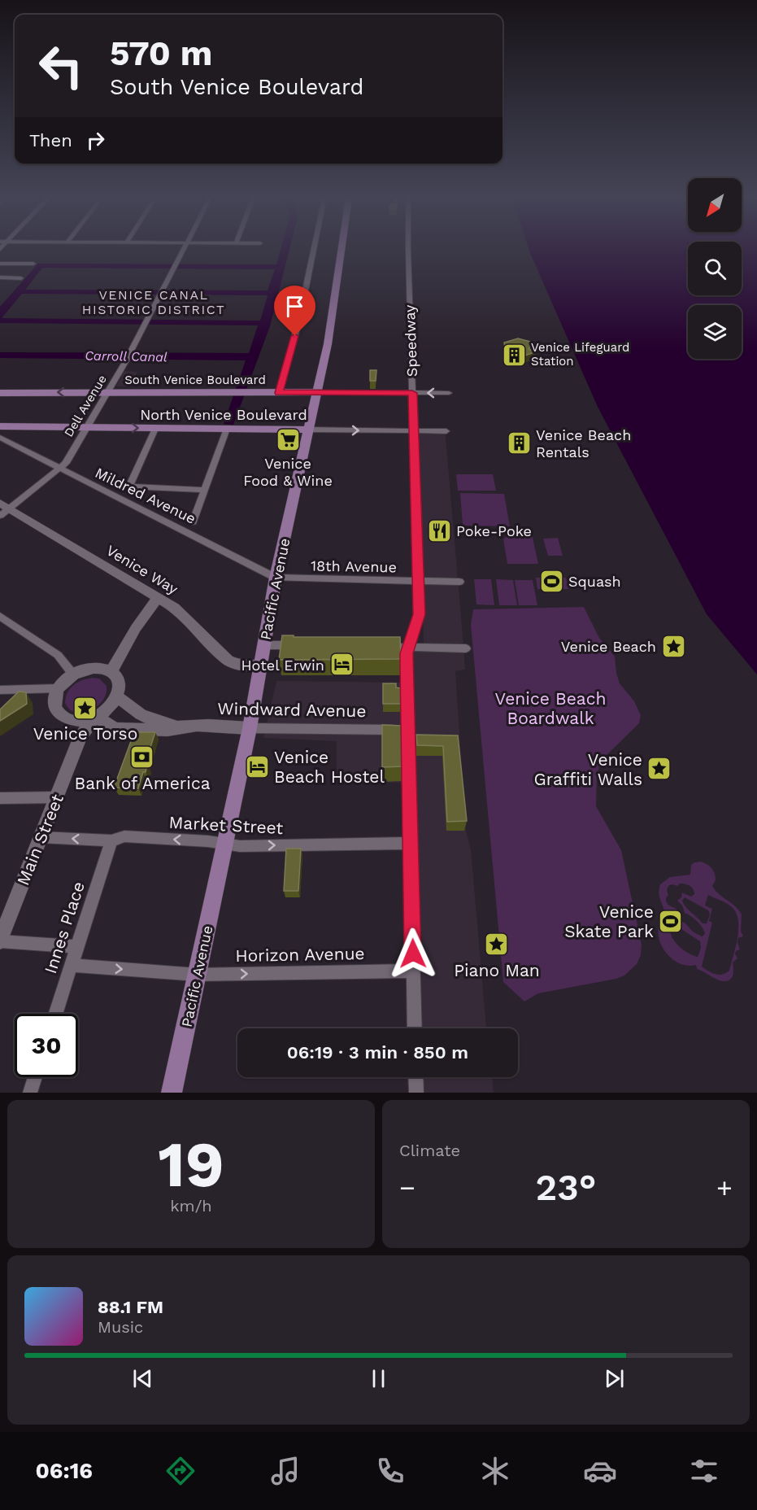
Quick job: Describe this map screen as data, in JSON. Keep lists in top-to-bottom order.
{
  "streets": {
    "main road": ["South Venice Boulevard", "North Venice Boulevard", "Pacific Avenue"],
    "street": [
      "Speedway",
      "Dell Avenue",
      "Mildred Avenue",
      "18th Avenue",
      "Venice Way",
      "Windward Avenue",
      "Market Street",
      "Main Street",
      "Innes Place",
      "Horizon Avenue"
    ]
  },
  "crossings": [
    ["Speedway", "South Venice Boulevard"],
    ["Speedway", "North Venice Boulevard"],
    ["Speedway", "18th Avenue"],
    ["Speedway", "Windward Avenue"],
    ["Speedway", "Market Street"],
    ["Speedway", "Horizon Avenue"],
    ["South Venice Boulevard", "Dell Avenue"],
    ["South Venice Boulevard", "Pacific Avenue"],
    ["Dell Avenue", "North Venice Boulevard"],
    ["Dell Avenue", "Mildred Avenue"],
    ["Dell Avenue", "Venice Way"],
    ["North Venice Boulevard", "Mildred Avenue"],
    ["North Venice Boulevard", "Pacific Avenue"],
    ["Mildred Avenue", "18th Avenue"],
    ["Mildred Avenue", "Pacific Avenue"],
    ["18th Avenue", "Pacific Avenue"],
    ["Venice Way", "Pacific Avenue"],
    ["Pacific Avenue", "Windward Avenue"],
    ["Pacific Avenue", "Market Street"],
    ["Pacific Avenue", "Horizon Avenue"],
    ["Windward Avenue", "Main Street"],
    ["Market Street", "Main Street"],
    ["Market Street", "Innes Place"],
    ["Innes Place", "Horizon Avenue"]
  ],
  "one_way": ["North Venice Boulevard", "Horizon Avenue"],
  "districts": ["VENICE CANAL HISTORIC DISTRICT"],
  "water": ["Carroll Canal"],
  "parks": ["Venice Beach Boardwalk"],
  "places": {
    "building": ["Venice Lifeguard Station", "Venice Beach Rentals"],
    "supermarket": ["Venice Food & Wine"],
    "restaurant": ["Poke-Poke"],
    "sports": ["Squash", "Venice Skate Park"],
    "place": [
      "Venice Beach",
      "Venice Torso",
      "Venice Graffiti Walls",
      "Piano Man"
    ],
    "hotel": ["Hotel Erwin", "Venice Beach Hostel"],
    "bank": ["Bank of America"]
  },
  "north": "bottom left",
  "page": {
    "turn": ["570 m", "South Venice Boulevard"],
    "then": "Then",
    "limit": "30",
    "trip": "06:19 · 3 min · 850 m",
    "tile": [
      ["19", "km/h"],
      "Climate"
    ],
    "heat": ["−", "23°", "+"],
    "song": ["88.1 FM", "Music"],
    "tabs": "06:16"
  }
}
